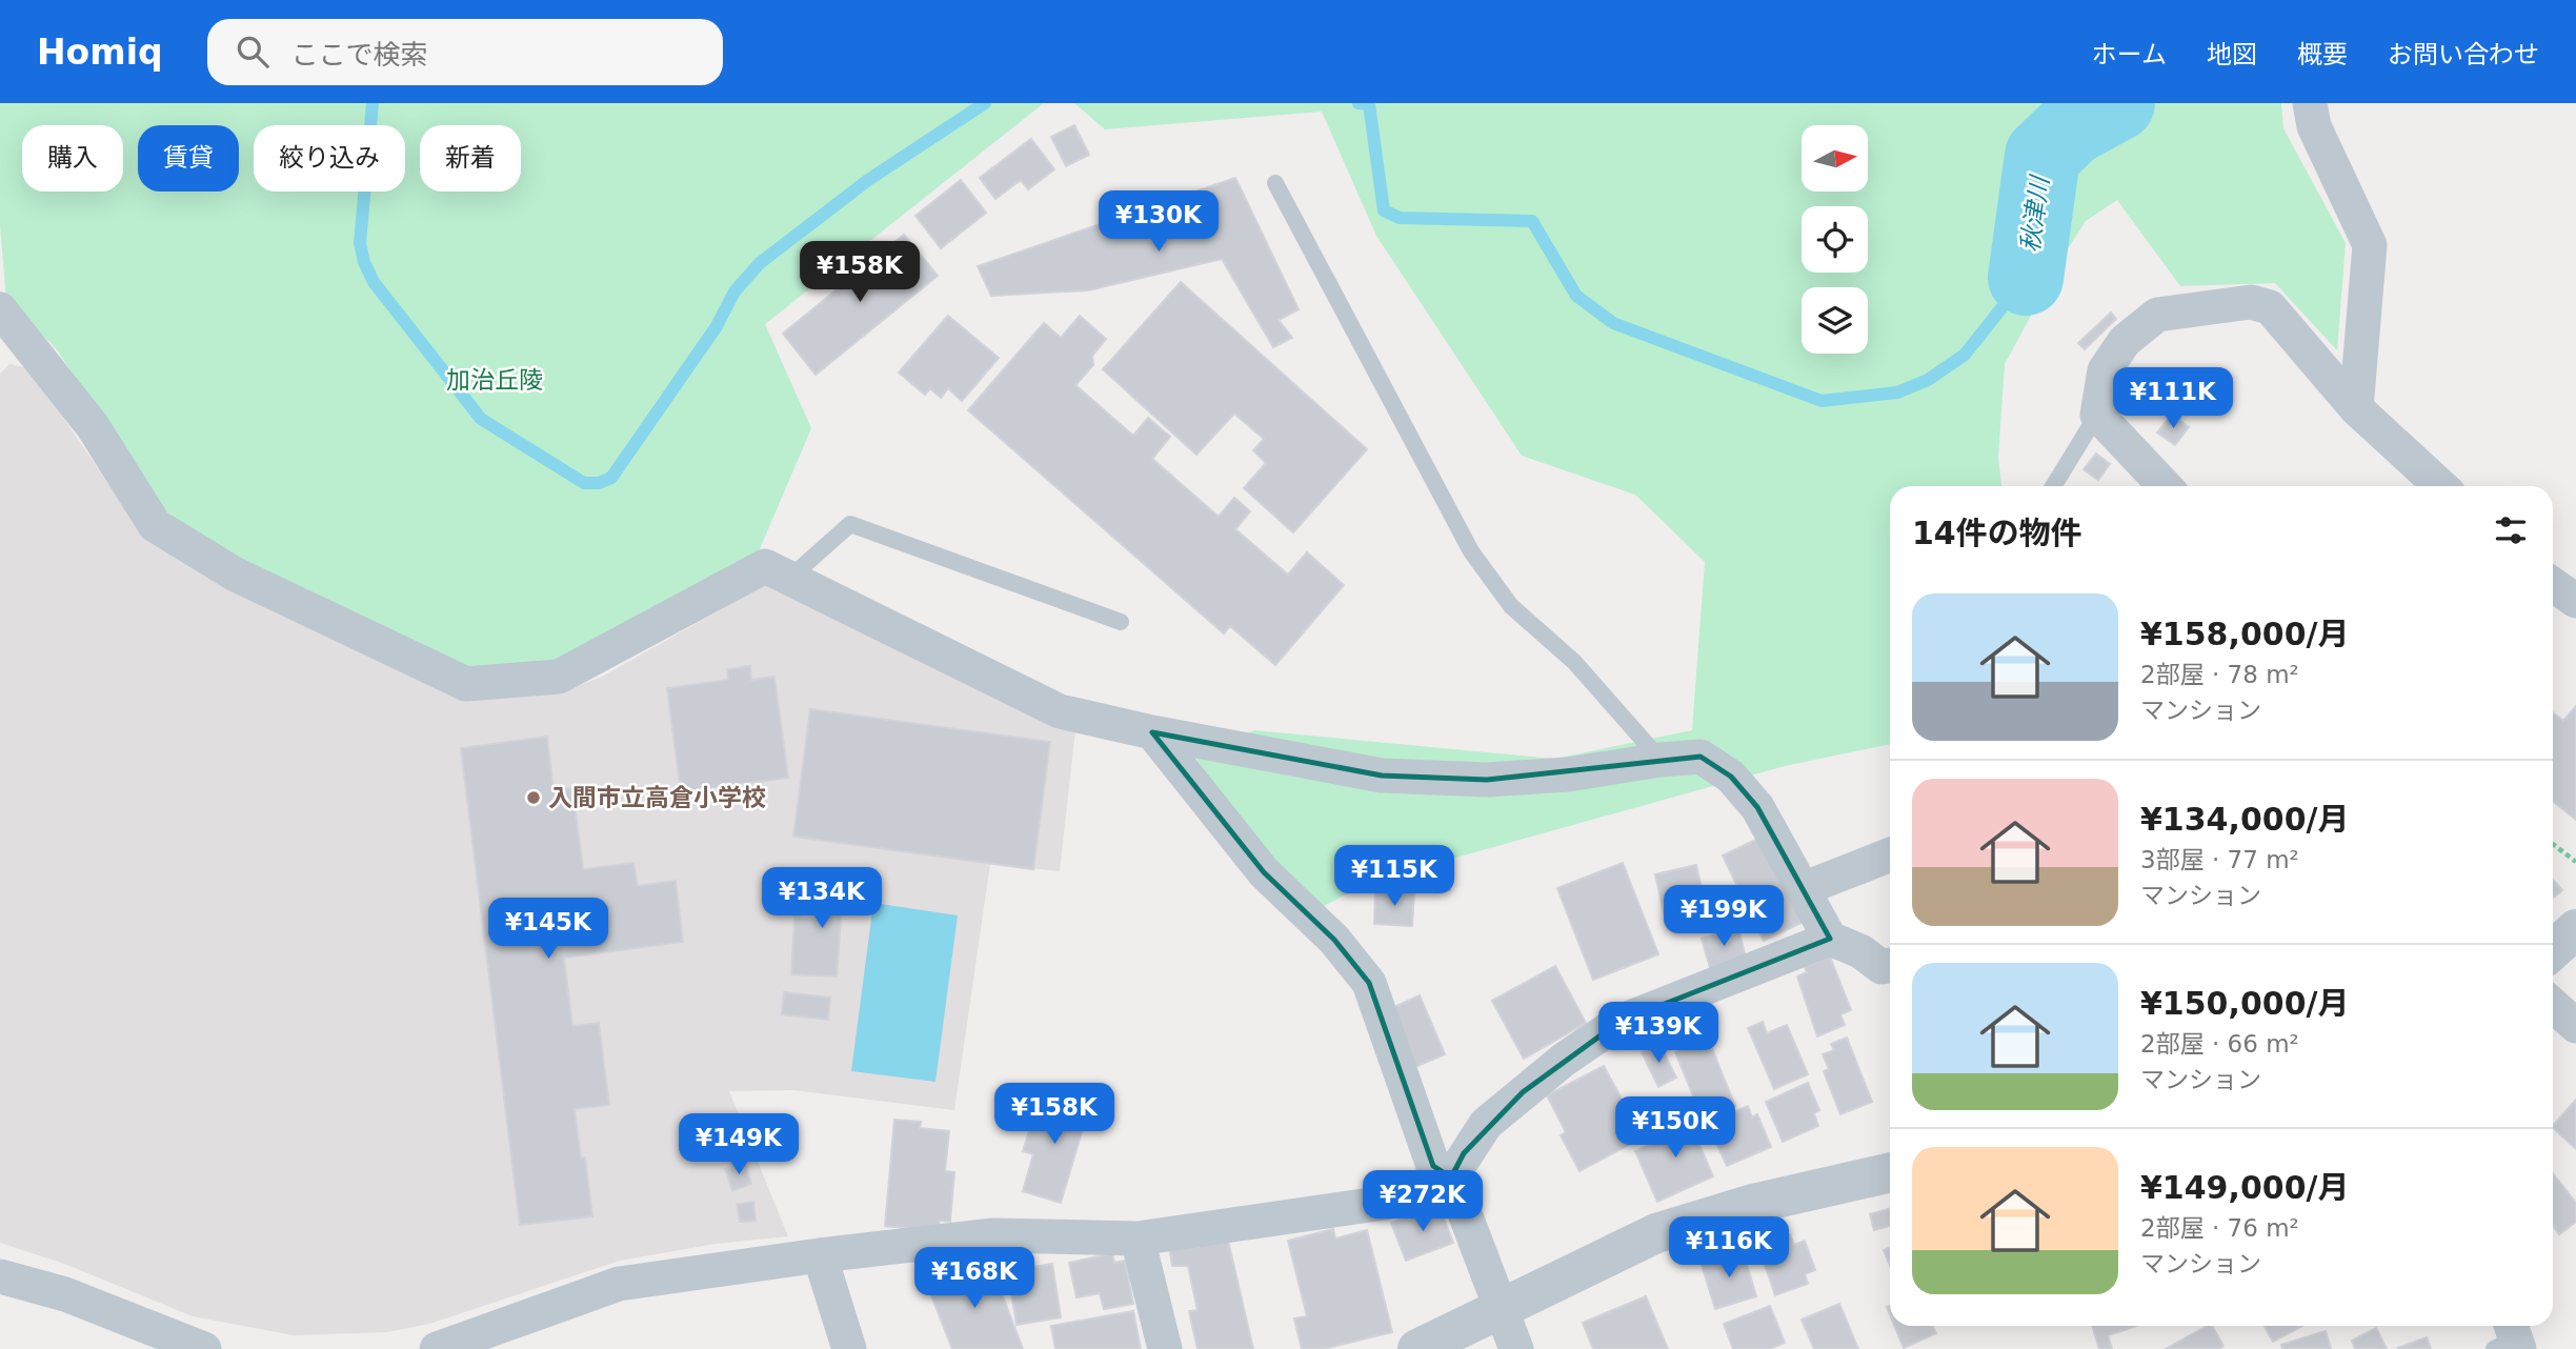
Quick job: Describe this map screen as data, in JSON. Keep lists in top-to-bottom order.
{
  "water": ["秋津川"],
  "parks": ["加治丘陵"],
  "places": ["入間市立高倉小学校"],
  "north": "right",
  "page": {
    "header": "Homiq",
    "search": "ここで検索",
    "nav": [
      "ホーム",
      "地図",
      "概要",
      "お問い合わせ"
    ],
    "chip": [
      "購入",
      "賃貸",
      "絞り込み",
      "新着"
    ],
    "price": [
      "¥130K",
      "¥158K",
      "¥111K",
      "¥115K",
      "¥134K",
      "¥199K",
      "¥145K",
      "¥139K",
      "¥158K",
      "¥150K",
      "¥149K",
      "¥272K",
      "¥116K",
      "¥168K"
    ],
    "heading": "14件の物件",
    "list": [
      {
        "name": "¥158,000/月",
        "note": "2部屋 · 78 m² · マンション"
      },
      {
        "name": "¥134,000/月",
        "note": "3部屋 · 77 m² · マンション"
      },
      {
        "name": "¥150,000/月",
        "note": "2部屋 · 66 m² · マンション"
      },
      {
        "name": "¥149,000/月",
        "note": "2部屋 · 76 m² · マンション"
      }
    ]
  }
}
